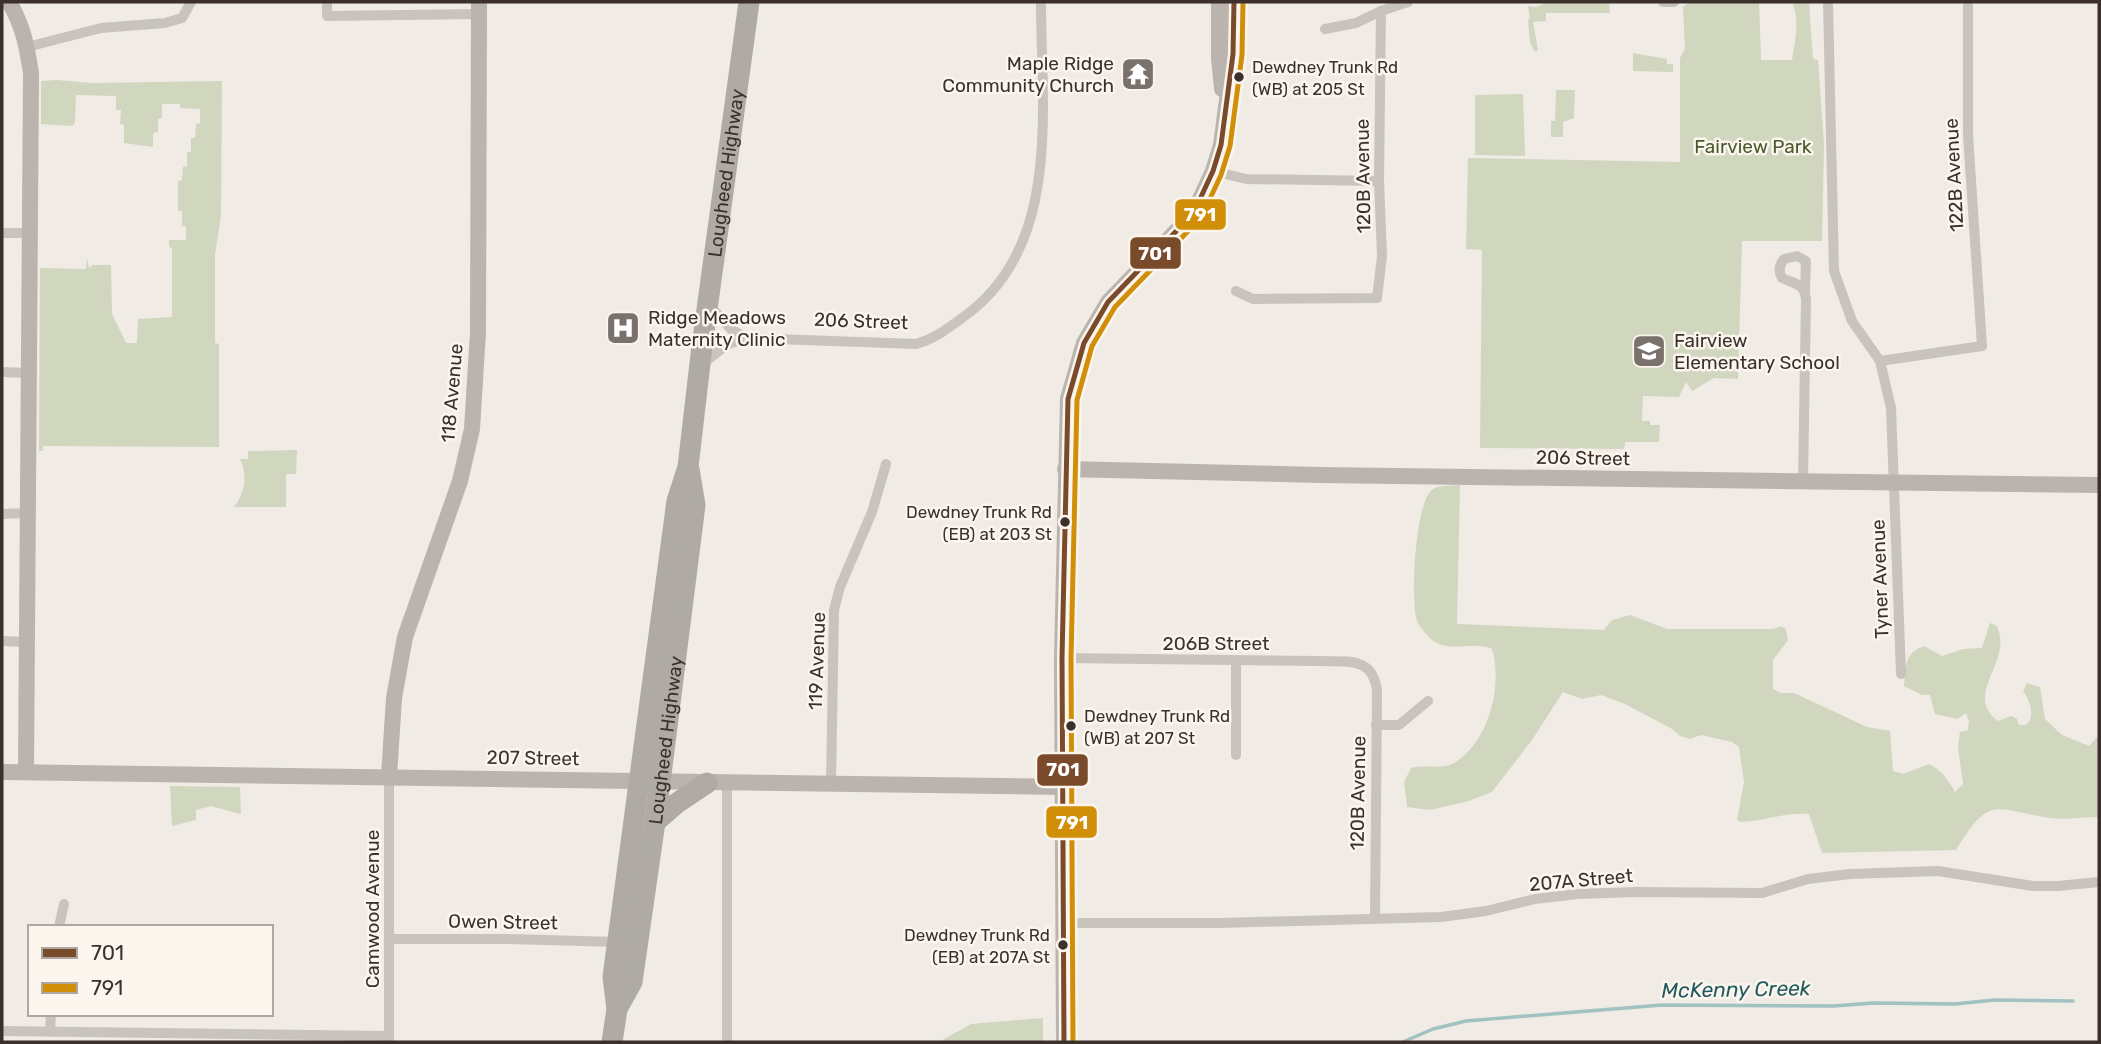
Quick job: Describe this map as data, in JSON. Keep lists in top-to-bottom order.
{
  "streets": {
    "highway": ["Lougheed Highway"],
    "street": [
      "122B Avenue",
      "120B Avenue",
      "206 Street",
      "118 Avenue",
      "Tyner Avenue",
      "206B Street",
      "119 Avenue",
      "207 Street",
      "207A Street",
      "Camwood Avenue",
      "Owen Street"
    ]
  },
  "crossings": [
    ["Lougheed Highway", "206 Street"],
    ["Lougheed Highway", "207 Street"],
    ["Lougheed Highway", "Owen Street"],
    ["122B Avenue", "Tyner Avenue"],
    ["120B Avenue", "206B Street"],
    ["120B Avenue", "207A Street"],
    ["206 Street", "Tyner Avenue"],
    ["118 Avenue", "207 Street"],
    ["118 Avenue", "Camwood Avenue"],
    ["119 Avenue", "207 Street"],
    ["207 Street", "Camwood Avenue"],
    ["Camwood Avenue", "Owen Street"]
  ],
  "water": ["McKenny Creek"],
  "parks": ["Fairview Park"],
  "places": {
    "temple": ["Maple Ridge Community Church"],
    "other": [
      "Dewdney Trunk Rd (WB) at 205 St",
      "Dewdney Trunk Rd (EB) at 203 St",
      "Dewdney Trunk Rd (WB) at 207 St",
      "Dewdney Trunk Rd (EB) at 207A St"
    ],
    "hospital": ["Ridge Meadows Maternity Clinic"],
    "school or university": ["Fairview Elementary School"]
  },
  "lines": ["transit line 701", "transit line 791"],
  "legend": ["701", "791"]
}
